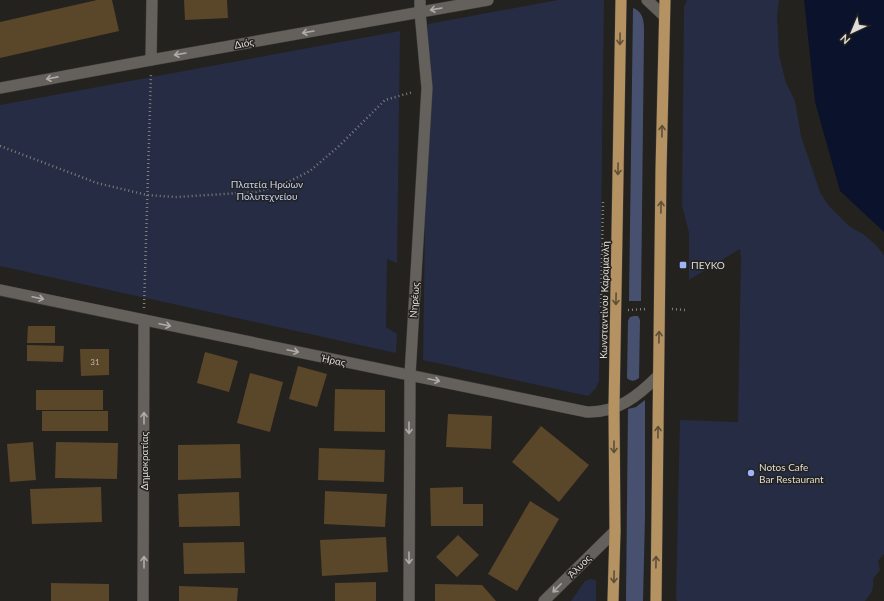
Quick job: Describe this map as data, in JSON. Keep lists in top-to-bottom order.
{
  "streets": {
    "highway": ["Κωνσταντίνου Καραμανλή"],
    "street": [
      "Διός",
      "Νηρέως",
      "Ήρας",
      "Δημοκρατίας",
      "Άλυος"
    ]
  },
  "crossings": [
    ["Διός", "Νηρέως"],
    ["Νηρέως", "Ήρας"],
    ["Κωνσταντίνου Καραμανλή", "Ήρας"],
    ["Κωνσταντίνου Καραμανλή", "Άλυος"],
    ["Ήρας", "Δημοκρατίας"]
  ],
  "one_way": [
    "Διός",
    "Νηρέως",
    "Ήρας",
    "Δημοκρατίας",
    "Άλυος"
  ],
  "parks": ["Πλατεία Ηρώων Πολυτεχνείου"],
  "places": {
    "transit": ["ΠΕΥΚΟ"],
    "other": ["Notos Cafe Bar Restaurant"]
  },
  "house_numbers": ["31"],
  "north": "bottom left"
}
